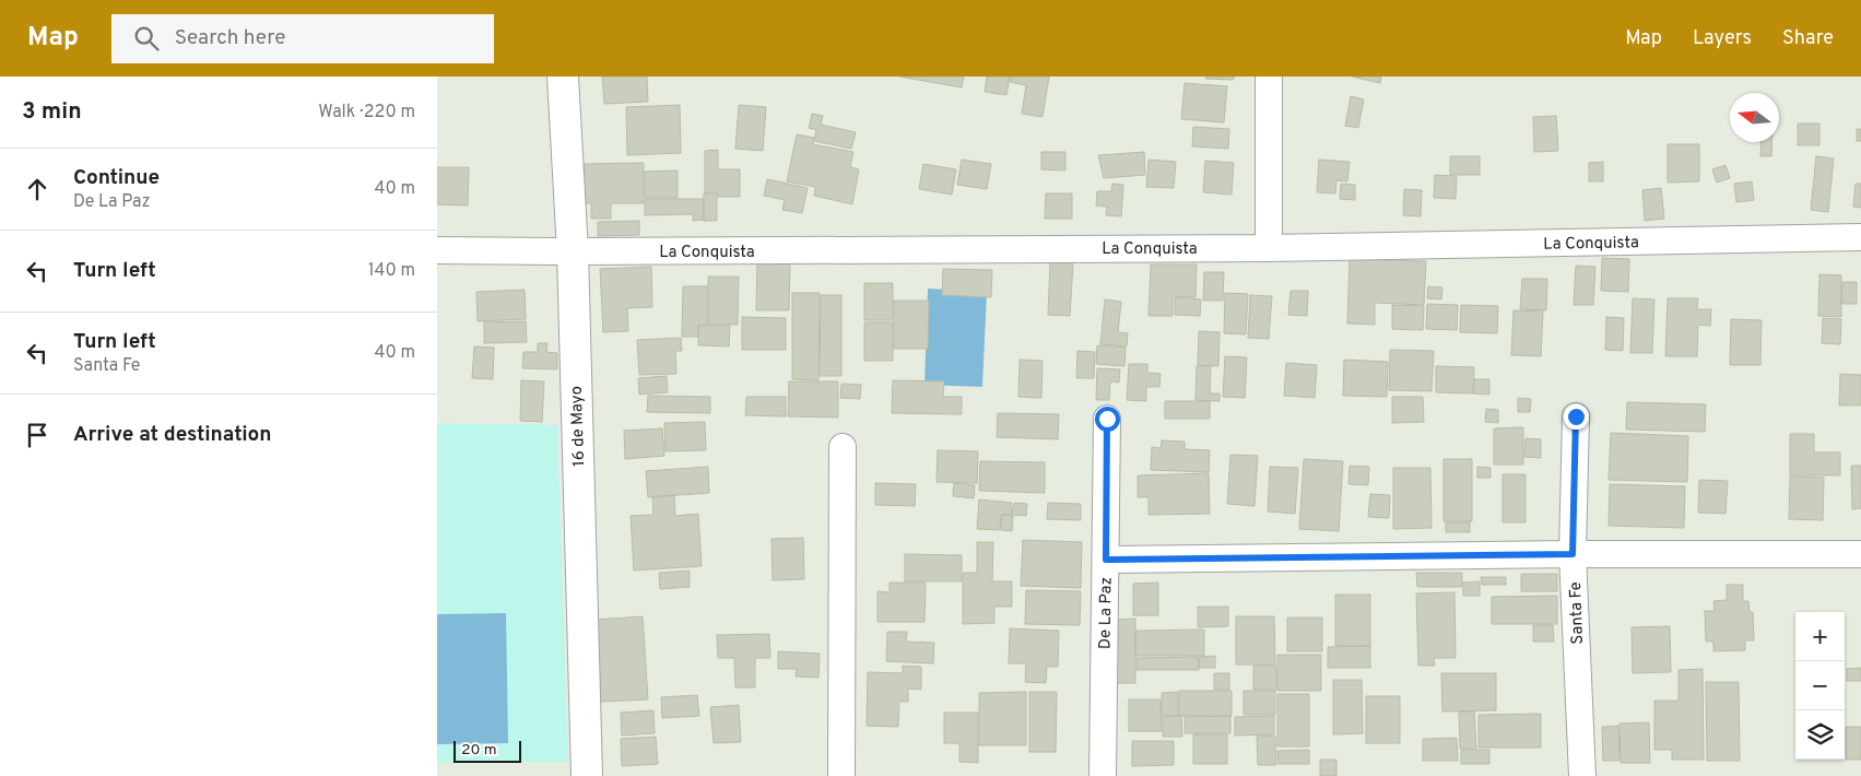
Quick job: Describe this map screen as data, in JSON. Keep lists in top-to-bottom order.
{
  "streets": {
    "street": [
      "La Conquista",
      "16 de Mayo",
      "De La Paz",
      "Santa Fe"
    ]
  },
  "crossings": [
    ["La Conquista", "16 de Mayo"]
  ],
  "scale_bar": "20 m",
  "north": "left",
  "page": {
    "header": "Map",
    "search": "Search here",
    "nav": ["Map", "Layers", "Share"],
    "heading": ["3 min", "Walk · 220 m"],
    "list": [
      ["Continue", "De La Paz", "40 m"],
      ["Turn left", "140 m"],
      ["Turn left", "Santa Fe", "40 m"],
      "Arrive at destination"
    ],
    "map_buttons": ["+", "−"],
    "scale": "20 m"
  }
}
